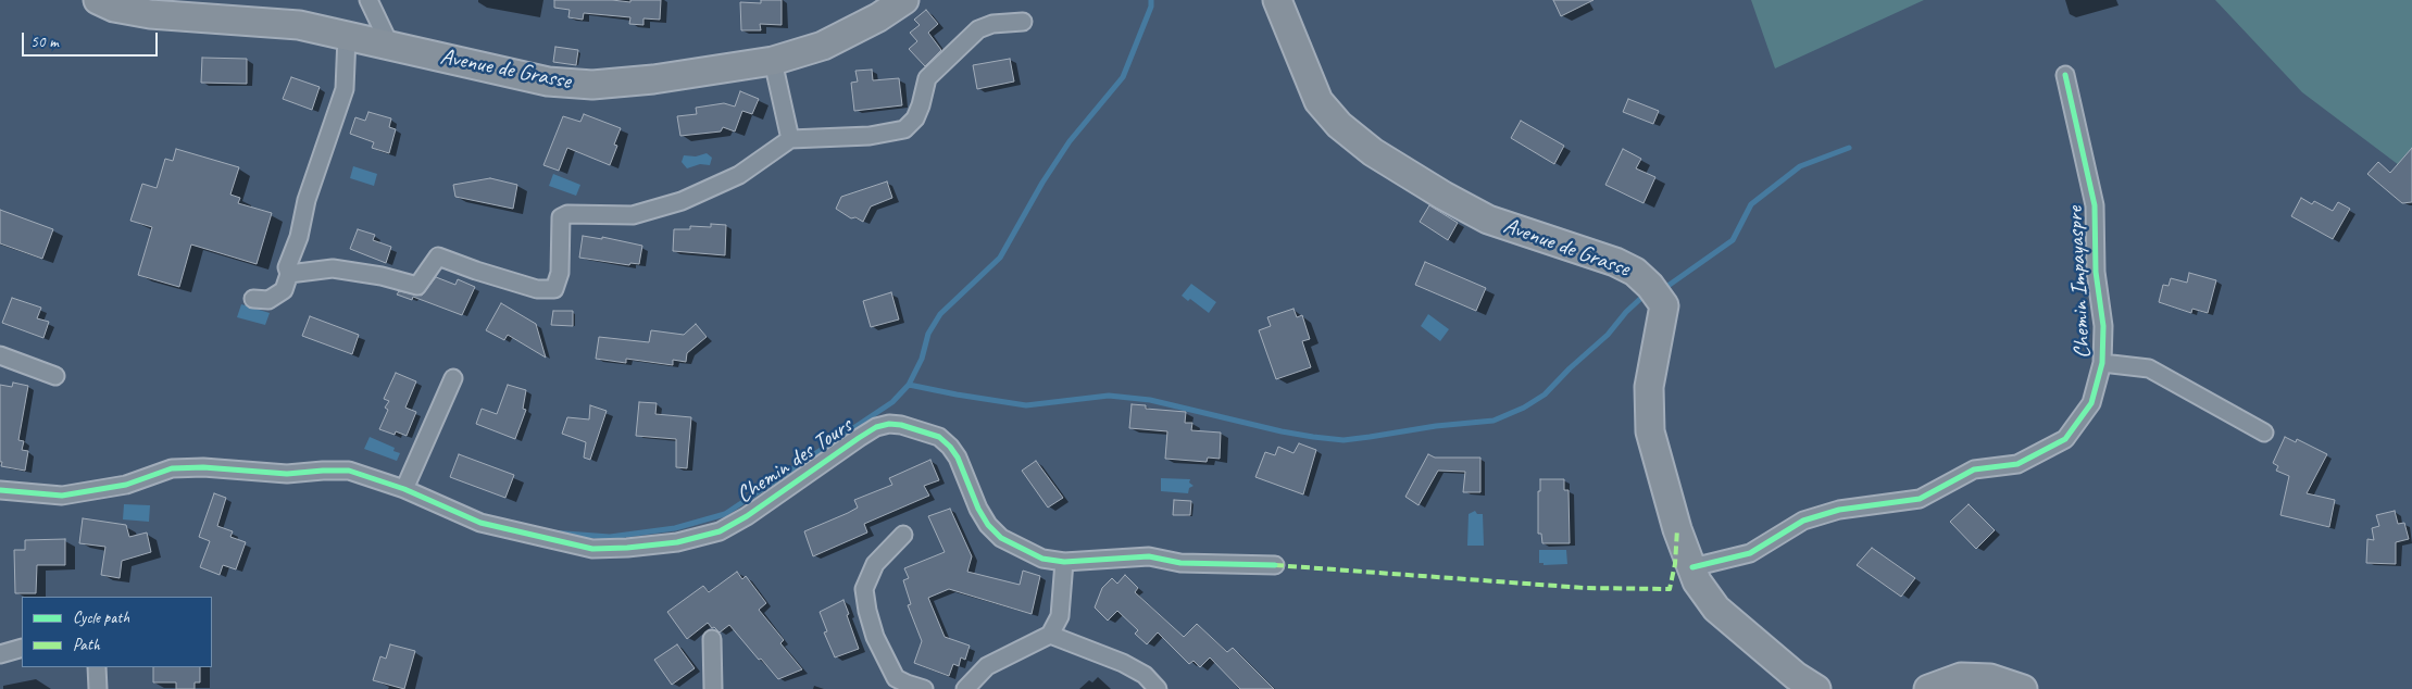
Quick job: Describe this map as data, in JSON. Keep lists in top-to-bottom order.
{
  "streets": {
    "main road": ["Avenue de Grasse"],
    "street": ["Chemin Impayaspre", "Chemin des Tours"]
  },
  "crossings": [
    ["Avenue de Grasse", "Chemin Impayaspre"]
  ],
  "legend": ["Cycle path", "Path"],
  "scale_bar": "50 m"
}
